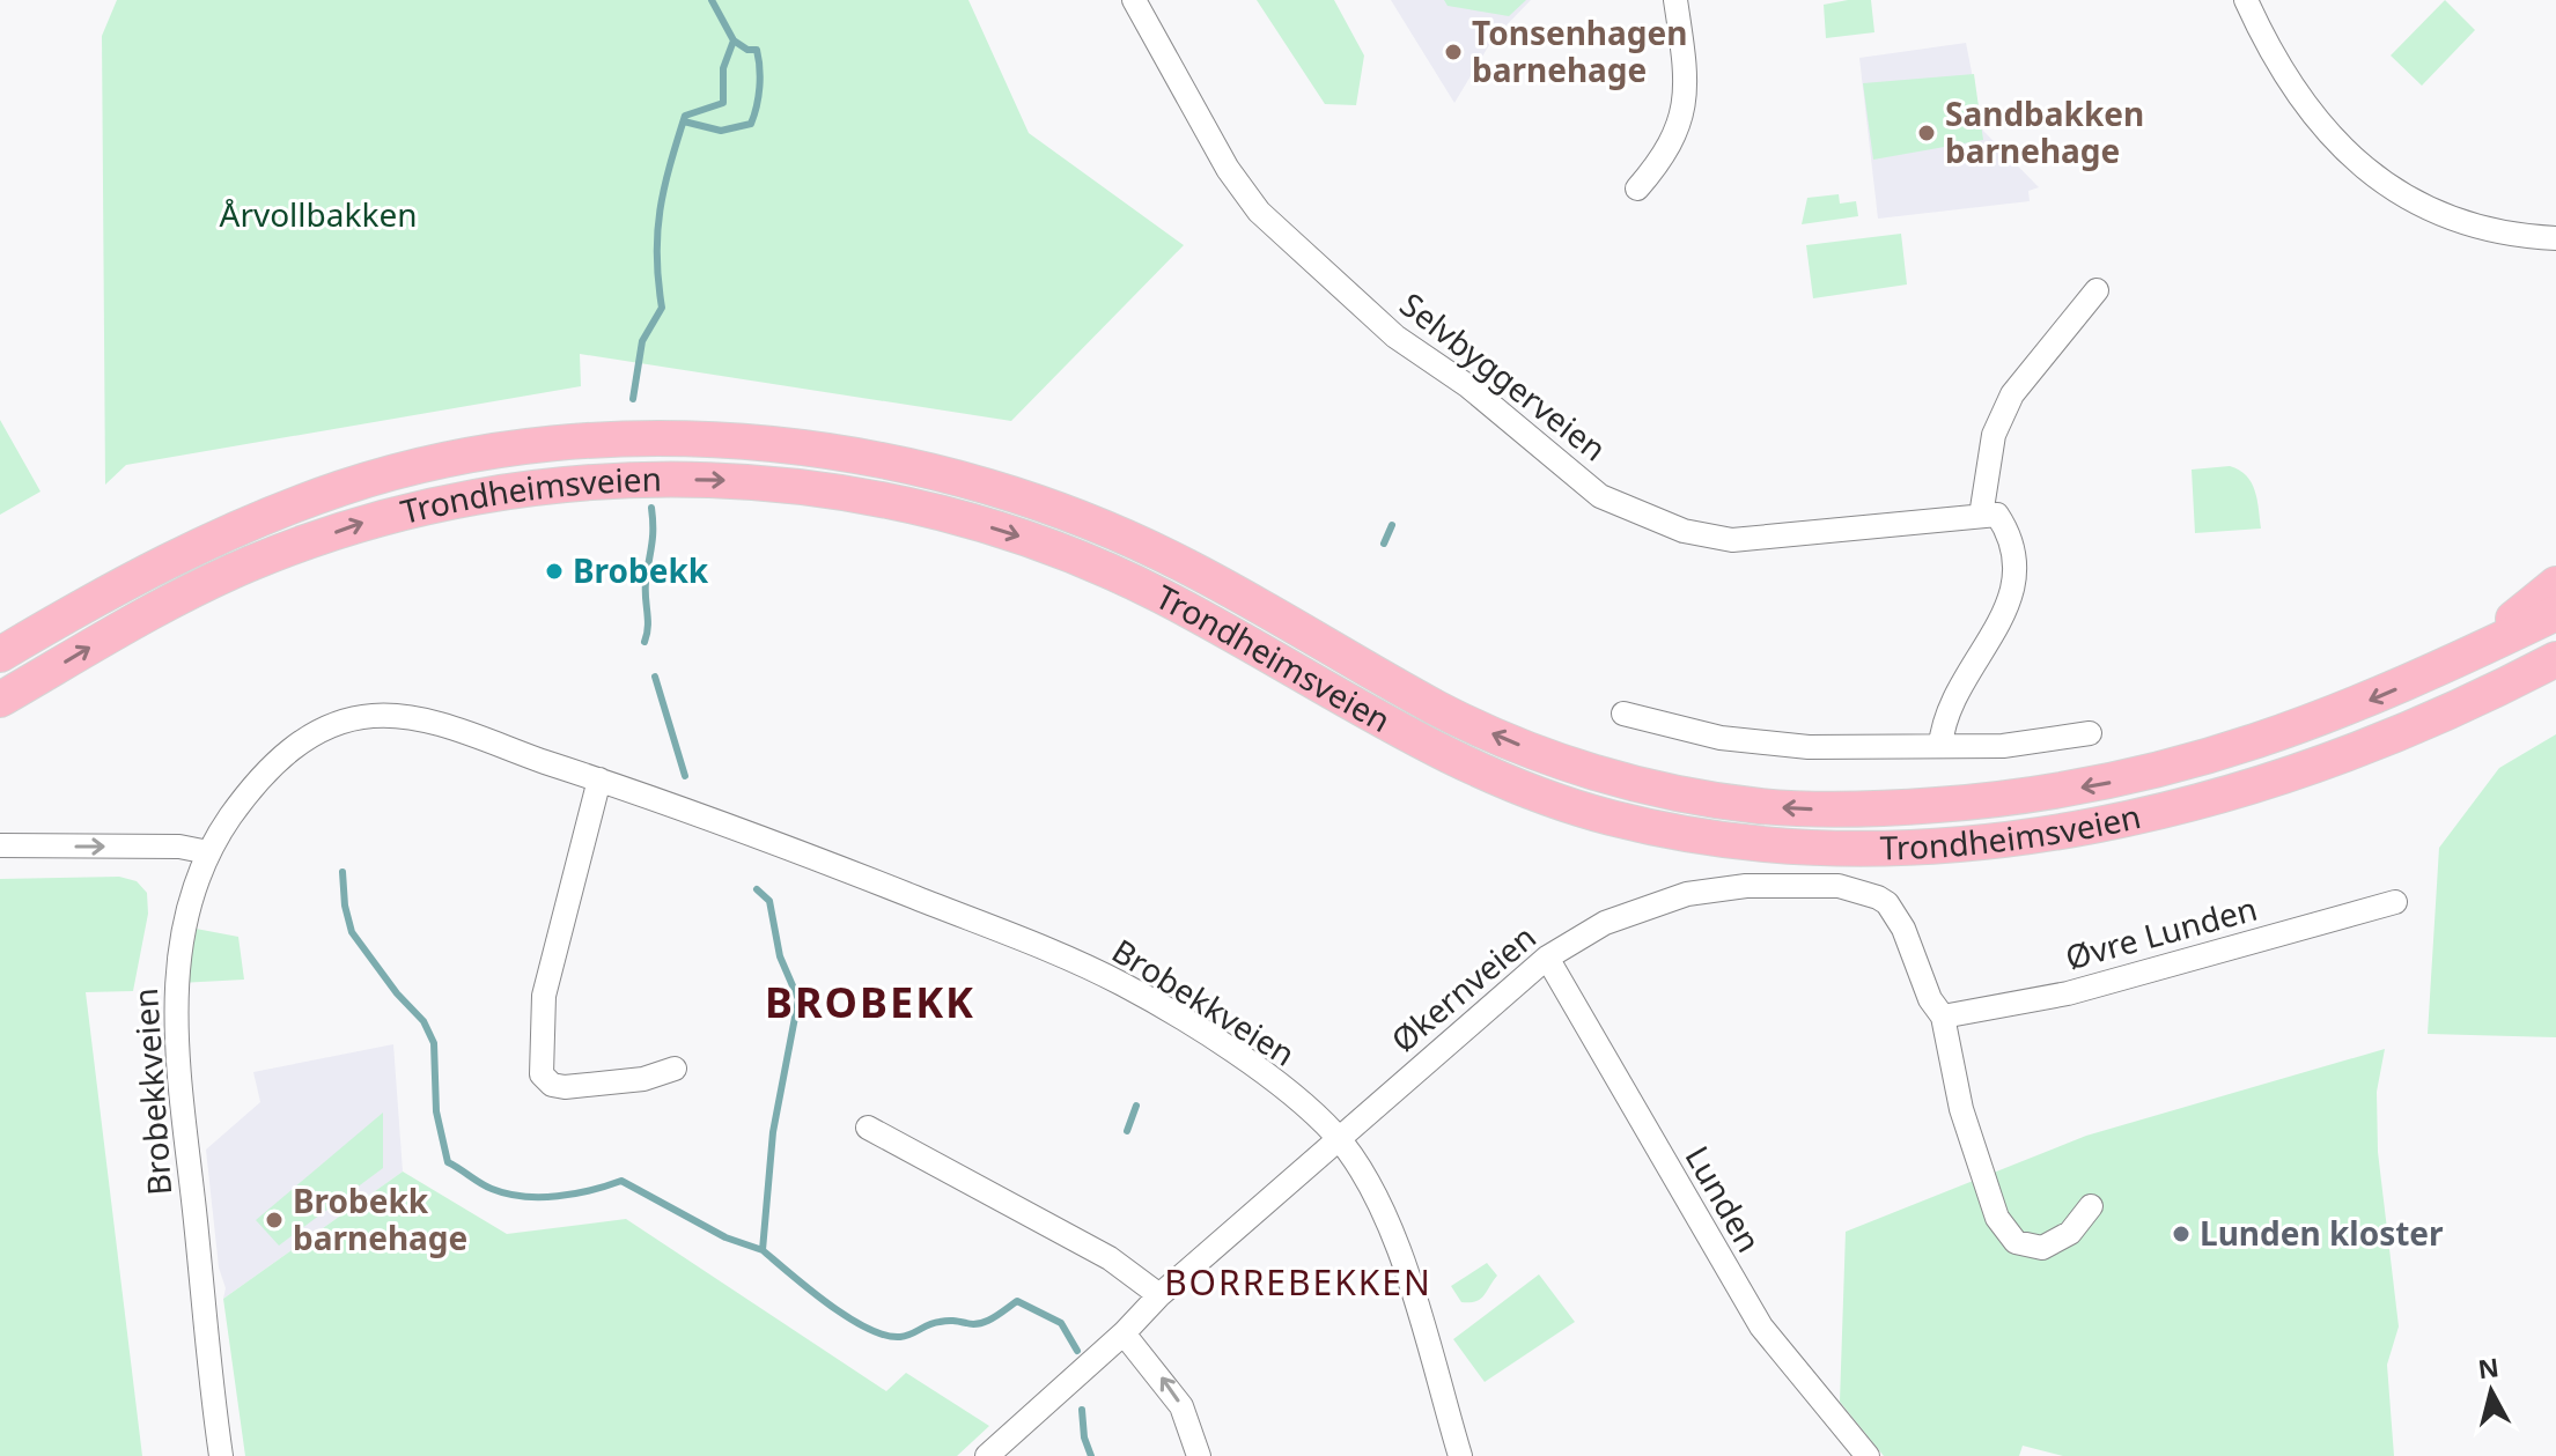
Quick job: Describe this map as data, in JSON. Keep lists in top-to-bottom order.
{
  "streets": {
    "highway": ["Trondheimsveien"],
    "street": [
      "Selvbyggerveien",
      "Øvre Lunden",
      "Økernveien",
      "Brobekkveien",
      "Lunden"
    ]
  },
  "crossings": [
    ["Øvre Lunden", "Økernveien"],
    ["Økernveien", "Brobekkveien"],
    ["Økernveien", "Lunden"]
  ],
  "districts": ["BROBEKK", "BORREBEKKEN"],
  "parks": ["Årvollbakken"],
  "places": [
    "Tonsenhagen barnehage",
    "Sandbakken barnehage",
    "Brobekk",
    "Brobekk barnehage",
    "Lunden kloster"
  ],
  "north": "top"
}
